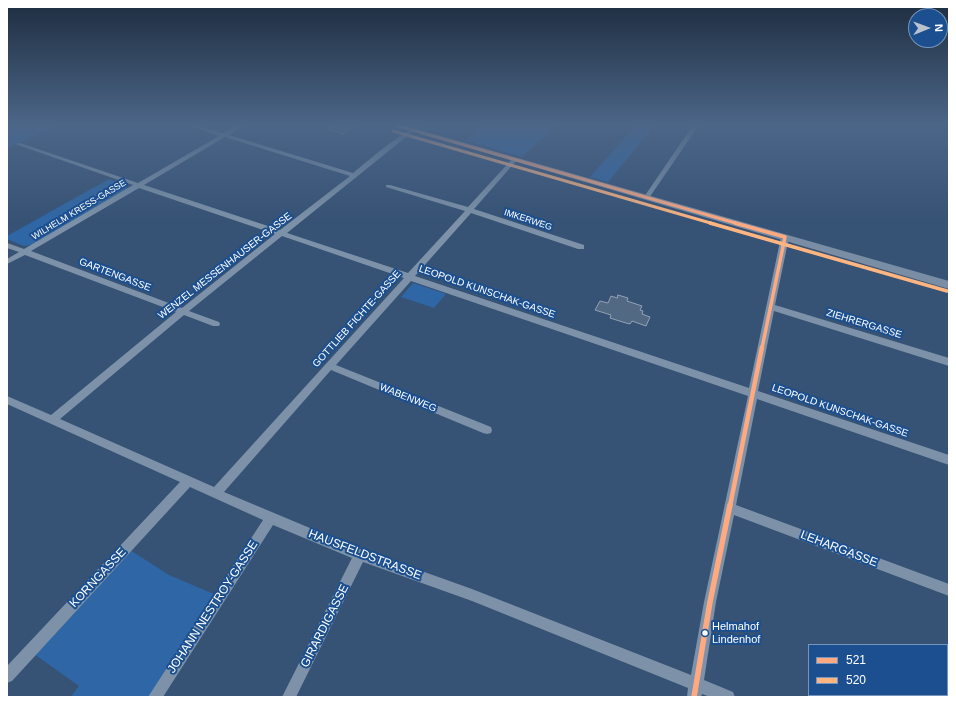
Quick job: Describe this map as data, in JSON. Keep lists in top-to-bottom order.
{
  "streets": {
    "street": [
      "WILHELM KRESS-GASSE",
      "IMKERWEG",
      "WENZEL MESSENHAUSER-GASSE",
      "GARTENGASSE",
      "LEOPOLD KUNSCHAK-GASSE",
      "GOTTLIEB FICHTE-GASSE",
      "ZIEHRERGASSE",
      "WABENWEG",
      "LEHARGASSE",
      "HAUSFELDSTRASSE",
      "KORNGASSE",
      "JOHANN NESTROY-GASSE",
      "GIRARDIGASSE"
    ]
  },
  "crossings": [
    ["WILHELM KRESS-GASSE", "GARTENGASSE"],
    ["WILHELM KRESS-GASSE", "LEOPOLD KUNSCHAK-GASSE"],
    ["IMKERWEG", "GOTTLIEB FICHTE-GASSE"],
    ["WENZEL MESSENHAUSER-GASSE", "GARTENGASSE"],
    ["WENZEL MESSENHAUSER-GASSE", "LEOPOLD KUNSCHAK-GASSE"],
    ["WENZEL MESSENHAUSER-GASSE", "HAUSFELDSTRASSE"],
    ["LEOPOLD KUNSCHAK-GASSE", "GOTTLIEB FICHTE-GASSE"],
    ["GOTTLIEB FICHTE-GASSE", "WABENWEG"],
    ["GOTTLIEB FICHTE-GASSE", "HAUSFELDSTRASSE"],
    ["HAUSFELDSTRASSE", "KORNGASSE"],
    ["HAUSFELDSTRASSE", "JOHANN NESTROY-GASSE"],
    ["HAUSFELDSTRASSE", "GIRARDIGASSE"]
  ],
  "places": ["Helmahof Lindenhof"],
  "lines": ["transit line 521", "transit line 520"],
  "legend": ["521", "520"],
  "north": "right"
}
